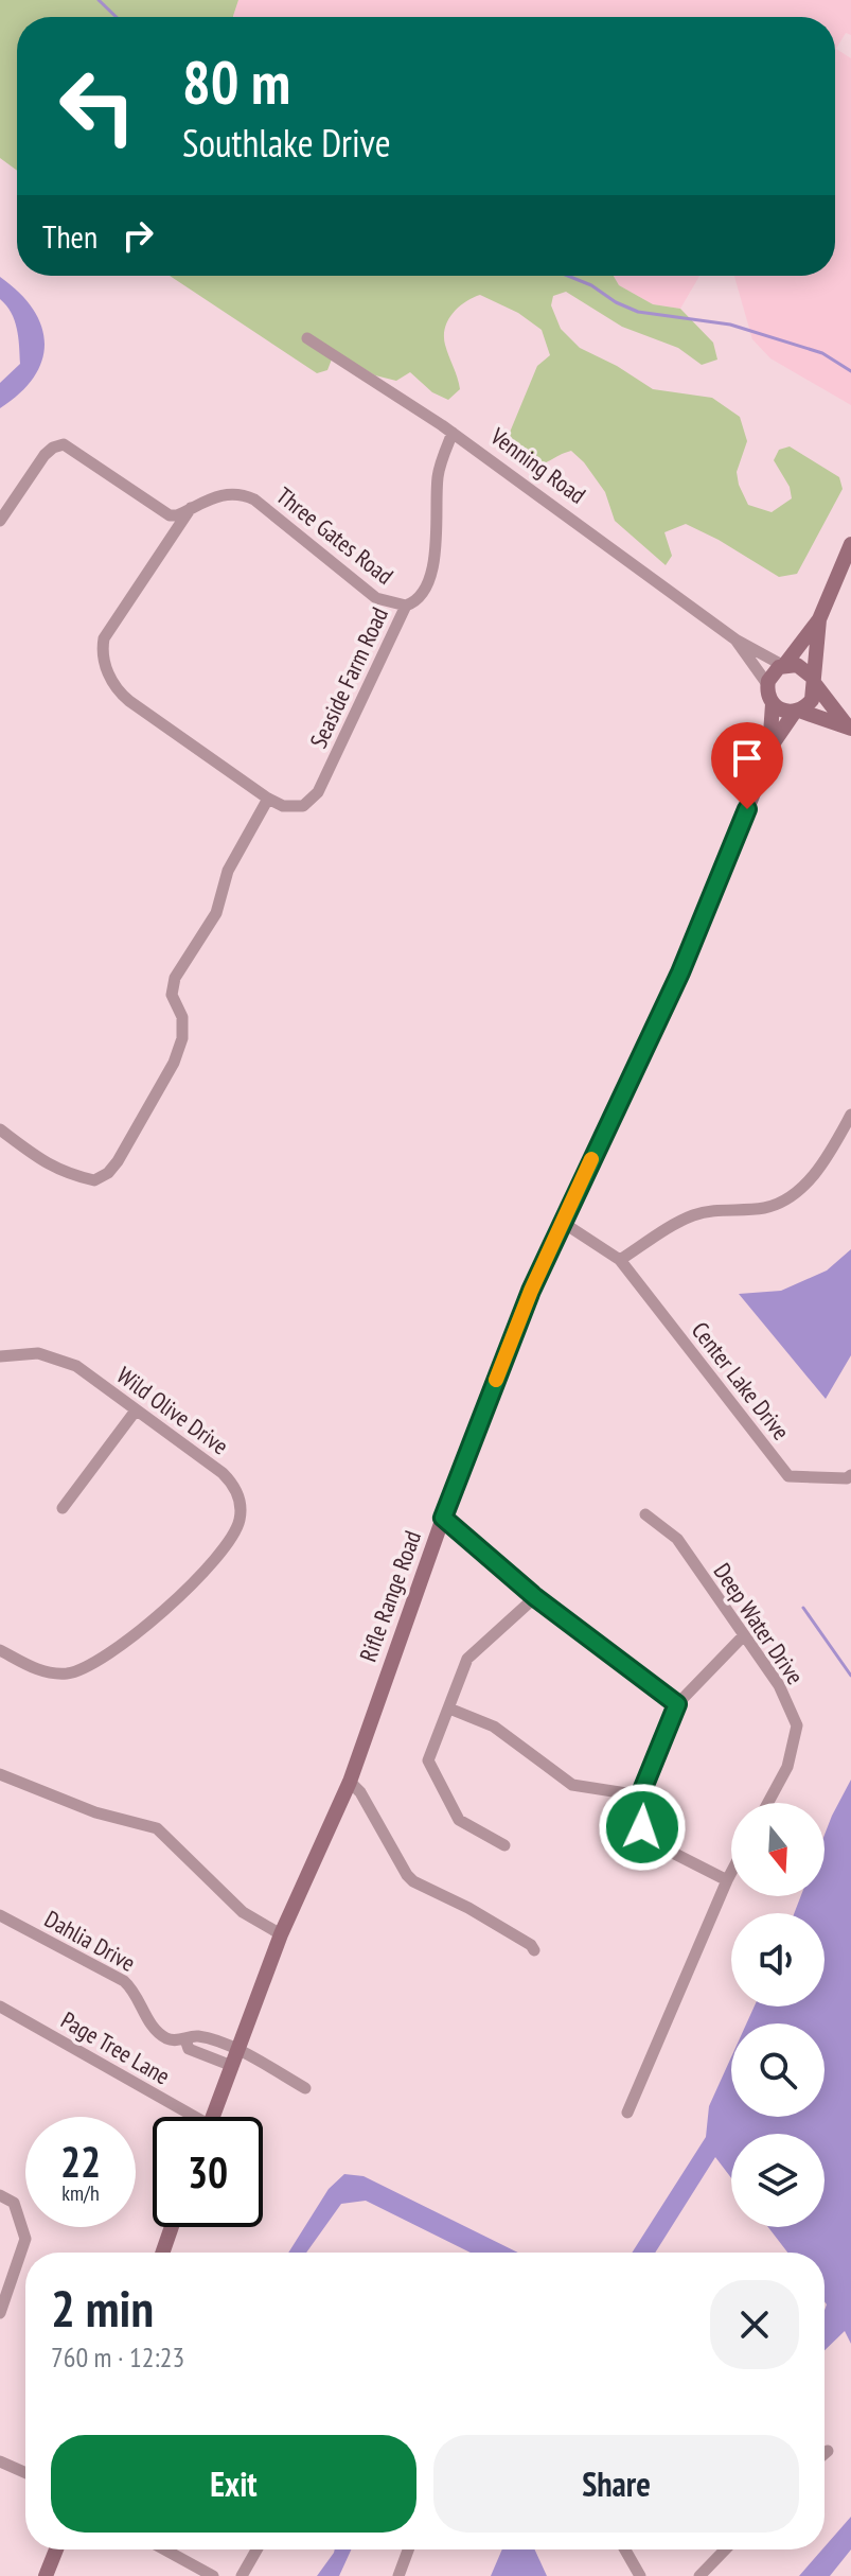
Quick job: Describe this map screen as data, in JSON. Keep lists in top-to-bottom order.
{
  "streets": {
    "main road": ["Rifle Range Road"],
    "street": [
      "Venning Road",
      "Three Gates Road",
      "Seaside Farm Road",
      "Center Lake Drive",
      "Wild Olive Drive",
      "Deep Water Drive",
      "Dahlia Drive",
      "Page Tree Lane"
    ]
  },
  "crossings": [
    ["Venning Road", "Seaside Farm Road"],
    ["Venning Road", "Rifle Range Road"],
    ["Three Gates Road", "Seaside Farm Road"],
    ["Center Lake Drive", "Rifle Range Road"],
    ["Rifle Range Road", "Dahlia Drive"]
  ],
  "north": "bottom",
  "page": {
    "turn": ["80 m", "Southlake Drive"],
    "then": "Then",
    "speed": "22 km/h",
    "limit": "30",
    "heading": ["2 min", "760 m · 12:23"],
    "buttons": ["Exit", "Share"]
  }
}
